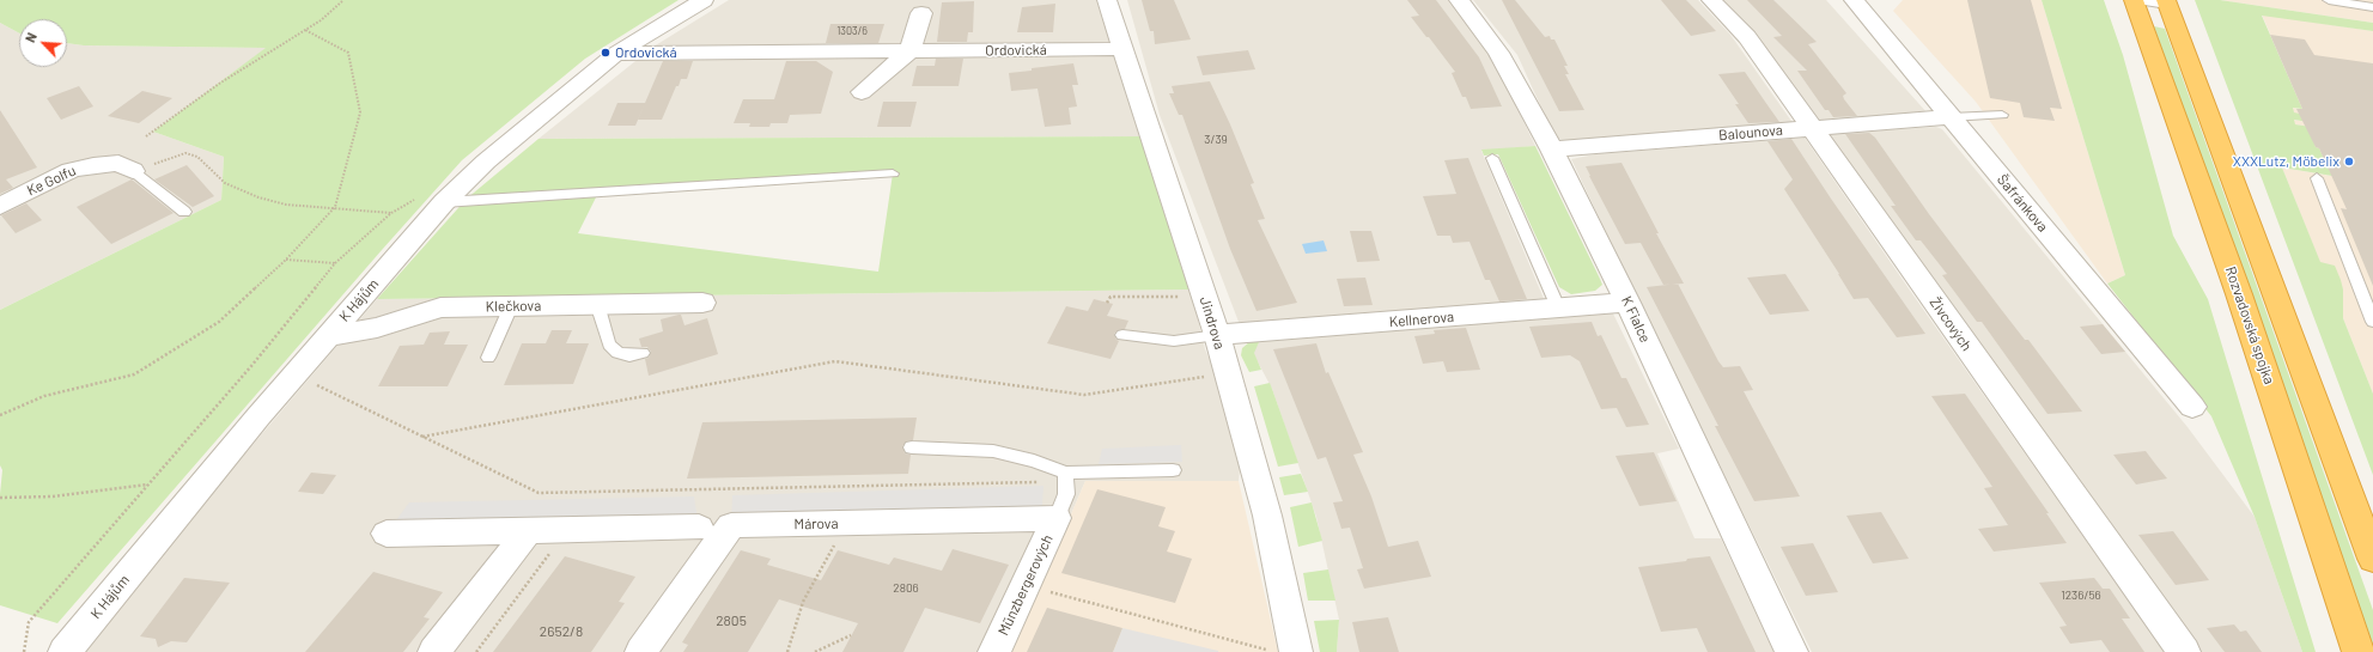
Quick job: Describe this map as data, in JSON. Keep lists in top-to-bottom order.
{
  "streets": {
    "highway": ["Rozvadovská spojka"],
    "street": [
      "Ordovická",
      "Balounova",
      "Ke Golfu",
      "Šafránkova",
      "K Hájům",
      "Klečkova",
      "Kellnerova",
      "K Fialce",
      "Jindrova",
      "Živcových",
      "Márova",
      "Münzbergerových"
    ]
  },
  "crossings": [
    ["Ordovická", "K Hájům"],
    ["Ordovická", "Jindrova"],
    ["Balounova", "Šafránkova"],
    ["Balounova", "K Fialce"],
    ["Balounova", "Živcových"],
    ["K Hájům", "Klečkova"],
    ["Kellnerova", "K Fialce"],
    ["Kellnerova", "Jindrova"],
    ["Márova", "Münzbergerových"]
  ],
  "places": ["Ordovická", "XXXLutz, Möbelix"],
  "house_numbers": [
    "1303/6",
    "3/39",
    "2806",
    "1236/56",
    "2805",
    "2652/8"
  ],
  "north": "top left"
}
